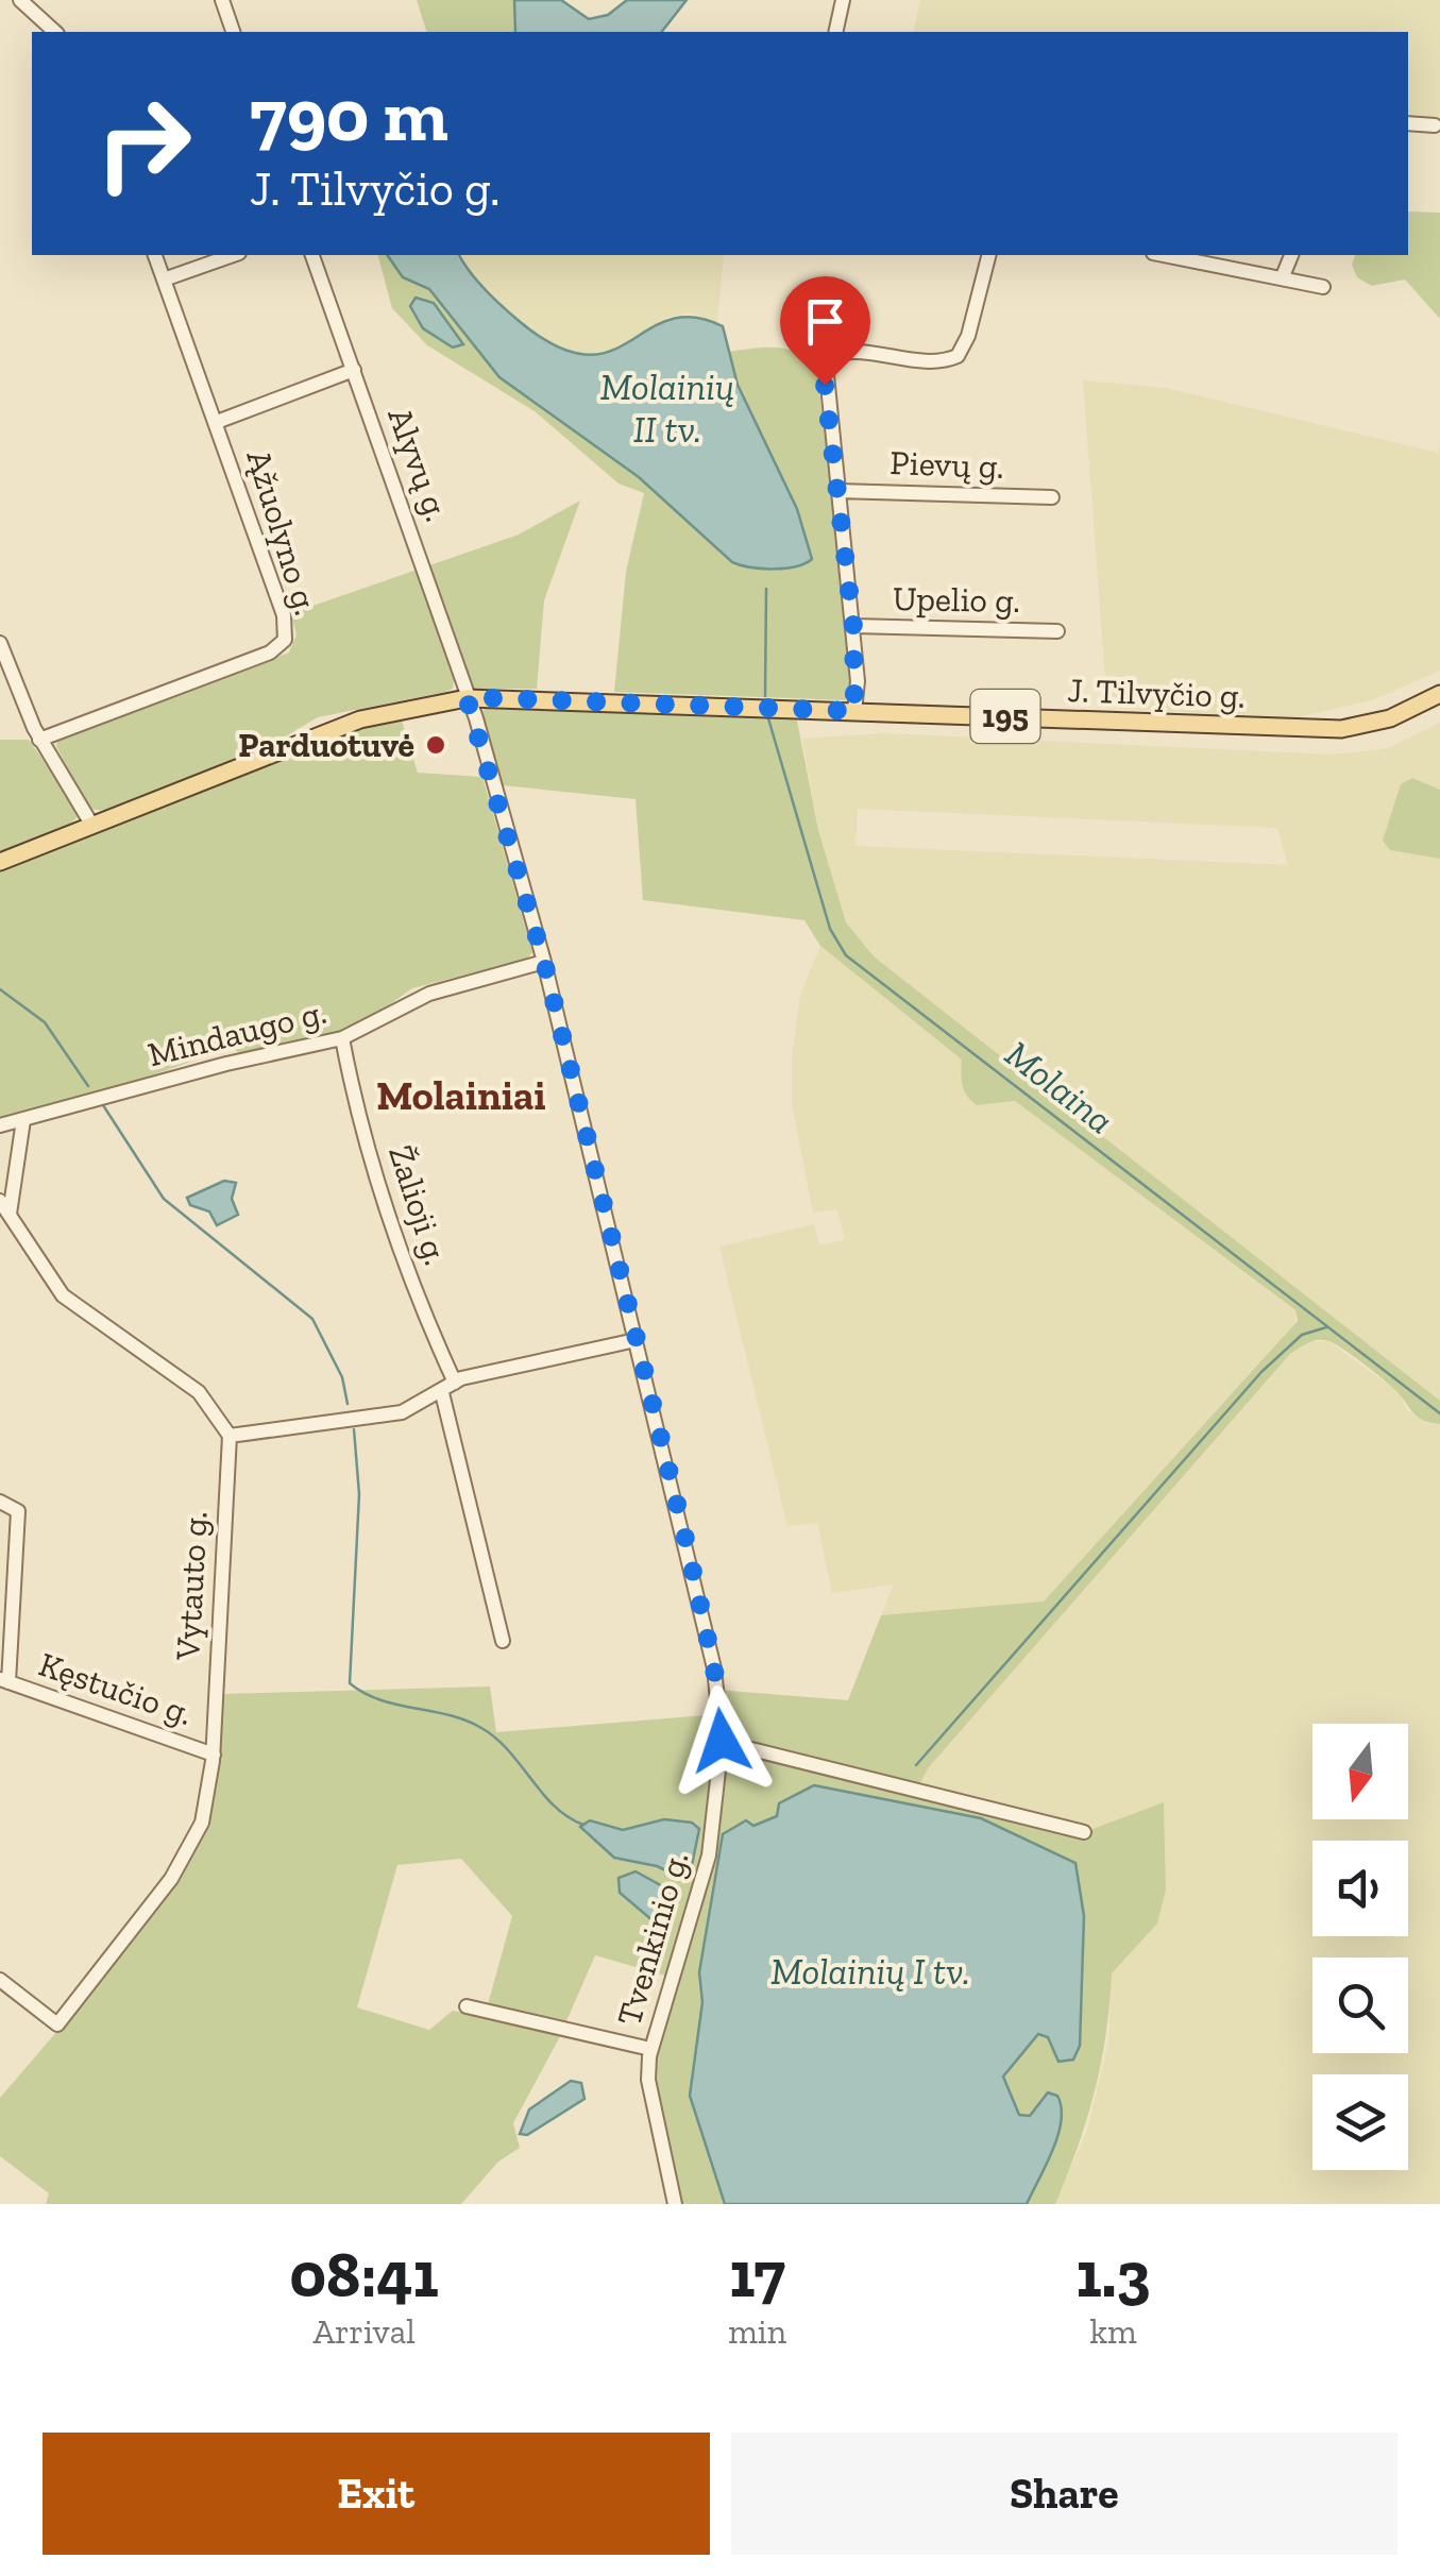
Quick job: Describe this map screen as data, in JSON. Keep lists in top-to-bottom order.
{
  "streets": {
    "main road": ["J. Tilvyčio g.", "195"],
    "street": [
      "Alyvų g.",
      "Pievų g.",
      "Ąžuolyno g.",
      "Upelio g.",
      "Mindaugo g.",
      "Žalioji g.",
      "Vytauto g.",
      "Kęstučio g.",
      "Tvenkinio g."
    ]
  },
  "crossings": [
    ["Alyvų g.", "J. Tilvyčio g."],
    ["Alyvų g.", "Tvenkinio g."],
    ["J. Tilvyčio g.", "Tvenkinio g."],
    ["Mindaugo g.", "Žalioji g."],
    ["Mindaugo g.", "Tvenkinio g."],
    ["Vytauto g.", "Kęstučio g."]
  ],
  "districts": ["Molainiai"],
  "water": ["Molainių II tv.", "Molaina", "Molainių I tv."],
  "places": ["Parduotuvė"],
  "north": "bottom",
  "page": {
    "turn": ["790 m", "J. Tilvyčio g."],
    "eta": [
      "08:41",
      "Arrival",
      "17",
      "min",
      "1.3",
      "km"
    ],
    "buttons": ["Exit", "Share"]
  }
}
